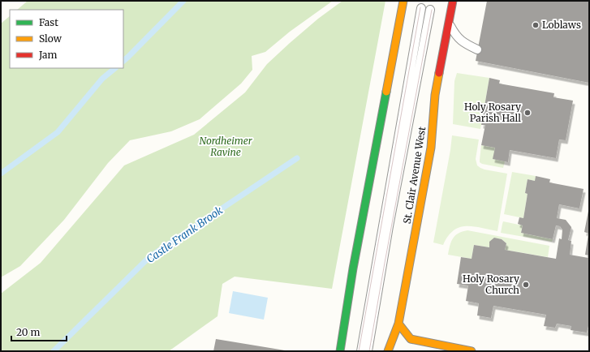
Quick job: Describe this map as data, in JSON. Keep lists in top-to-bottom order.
{
  "streets": {
    "main road": ["St. Clair Avenue West"]
  },
  "water": ["Castle Frank Brook"],
  "parks": ["Nordheimer Ravine"],
  "places": ["Loblaws", "Holy Rosary Parish Hall", "Holy Rosary Church"],
  "legend": ["Fast", "Slow", "Jam"],
  "scale_bar": "20 m"
}
